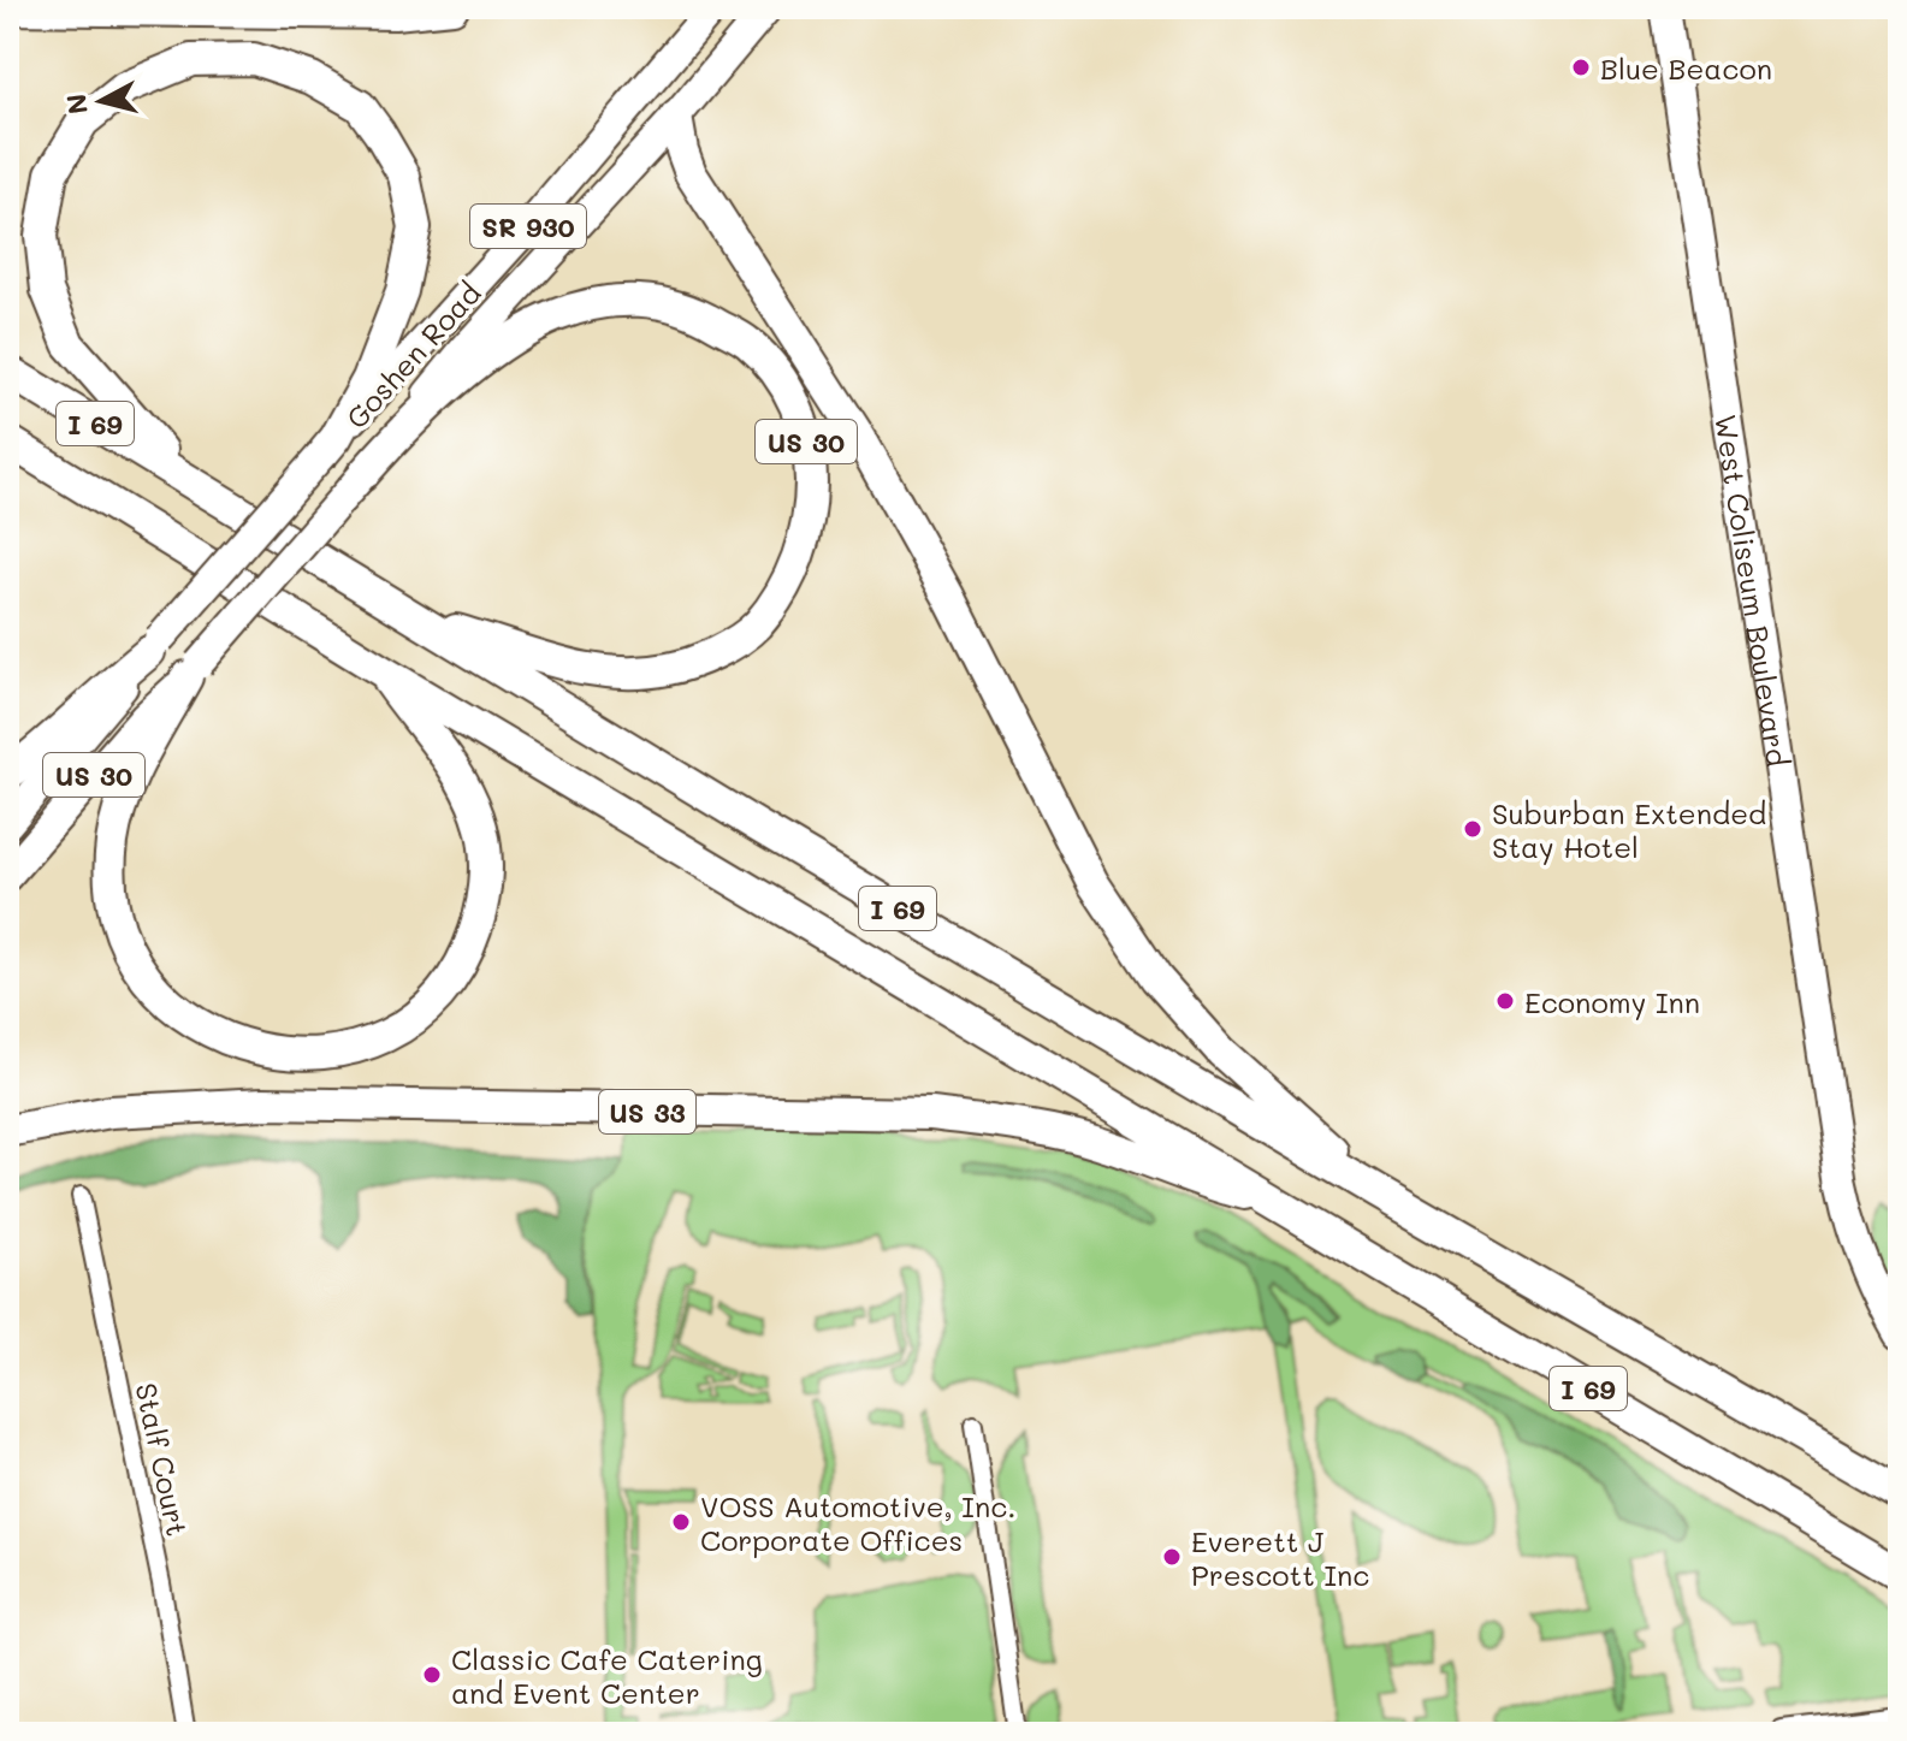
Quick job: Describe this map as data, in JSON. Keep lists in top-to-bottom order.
{
  "streets": {
    "highway": ["I 69", "US 30", "US 33"],
    "main road": ["SR 930", "Goshen Road", "West Coliseum Boulevard"],
    "street": ["Stalf Court"]
  },
  "crossings": [
    ["SR 930", "US 30"],
    ["I 69", "US 30"],
    ["I 69", "US 33"]
  ],
  "places": [
    "Blue Beacon",
    "Suburban Extended Stay Hotel",
    "Economy Inn",
    "VOSS Automotive, Inc. Corporate Offices",
    "Everett J Prescott Inc",
    "Classic Cafe Catering and Event Center"
  ],
  "north": "left"
}
